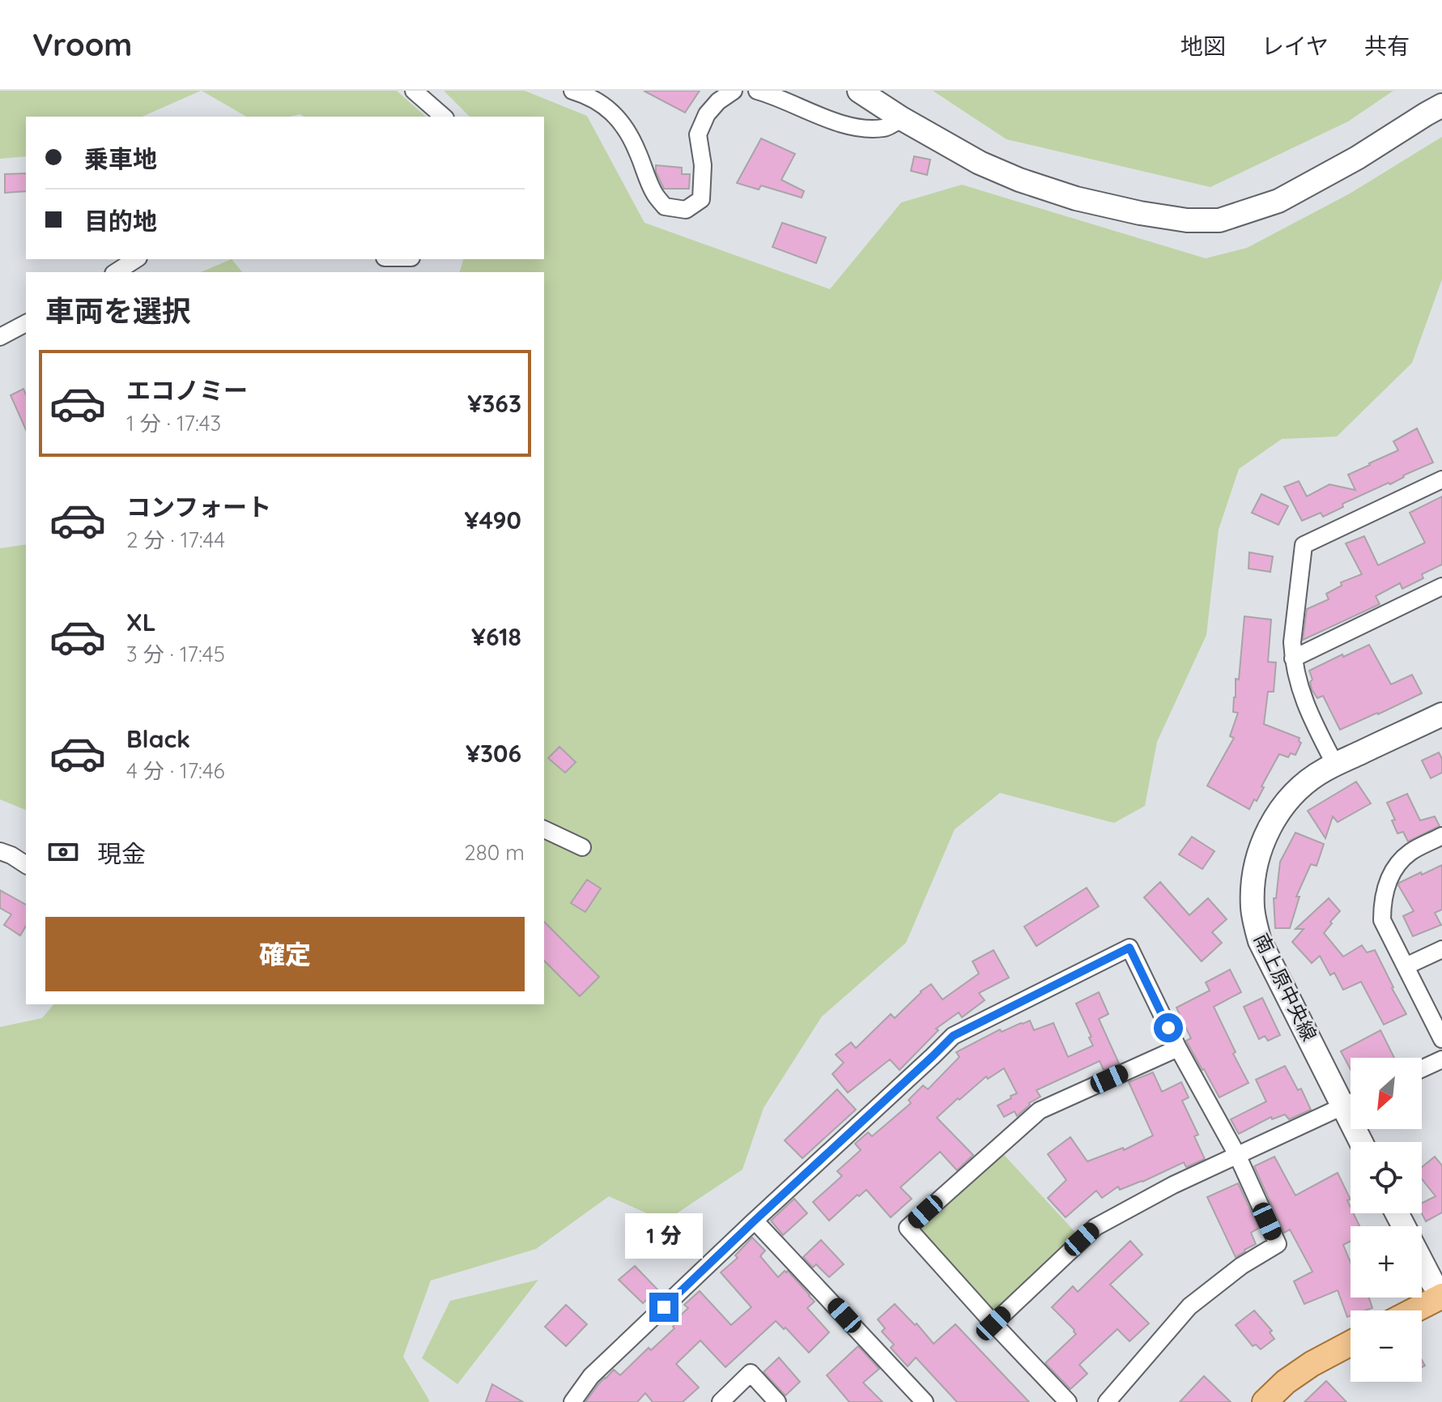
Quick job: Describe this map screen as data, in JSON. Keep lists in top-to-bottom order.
{
  "streets": {
    "street": ["南上原中央線"]
  },
  "north": "bottom left",
  "page": {
    "header": "Vroom",
    "nav": ["地図", "レイヤ", "共有"],
    "banner": ["乗車地", "目的地"],
    "heading": "車両を選択",
    "list": [
      {
        "name": "エコノミー",
        "note": "1 分 · 17:43",
        "value": "¥363"
      },
      {
        "name": "コンフォート",
        "note": "2 分 · 17:44",
        "value": "¥490"
      },
      {
        "name": "XL",
        "note": "3 分 · 17:45",
        "value": "¥618"
      },
      {
        "name": "Black",
        "note": "4 分 · 17:46",
        "value": "¥306"
      }
    ],
    "pay": ["現金", "280 m"],
    "buttons": "確定",
    "map_buttons": ["+", "−"],
    "bubble": "1 分"
  }
}
